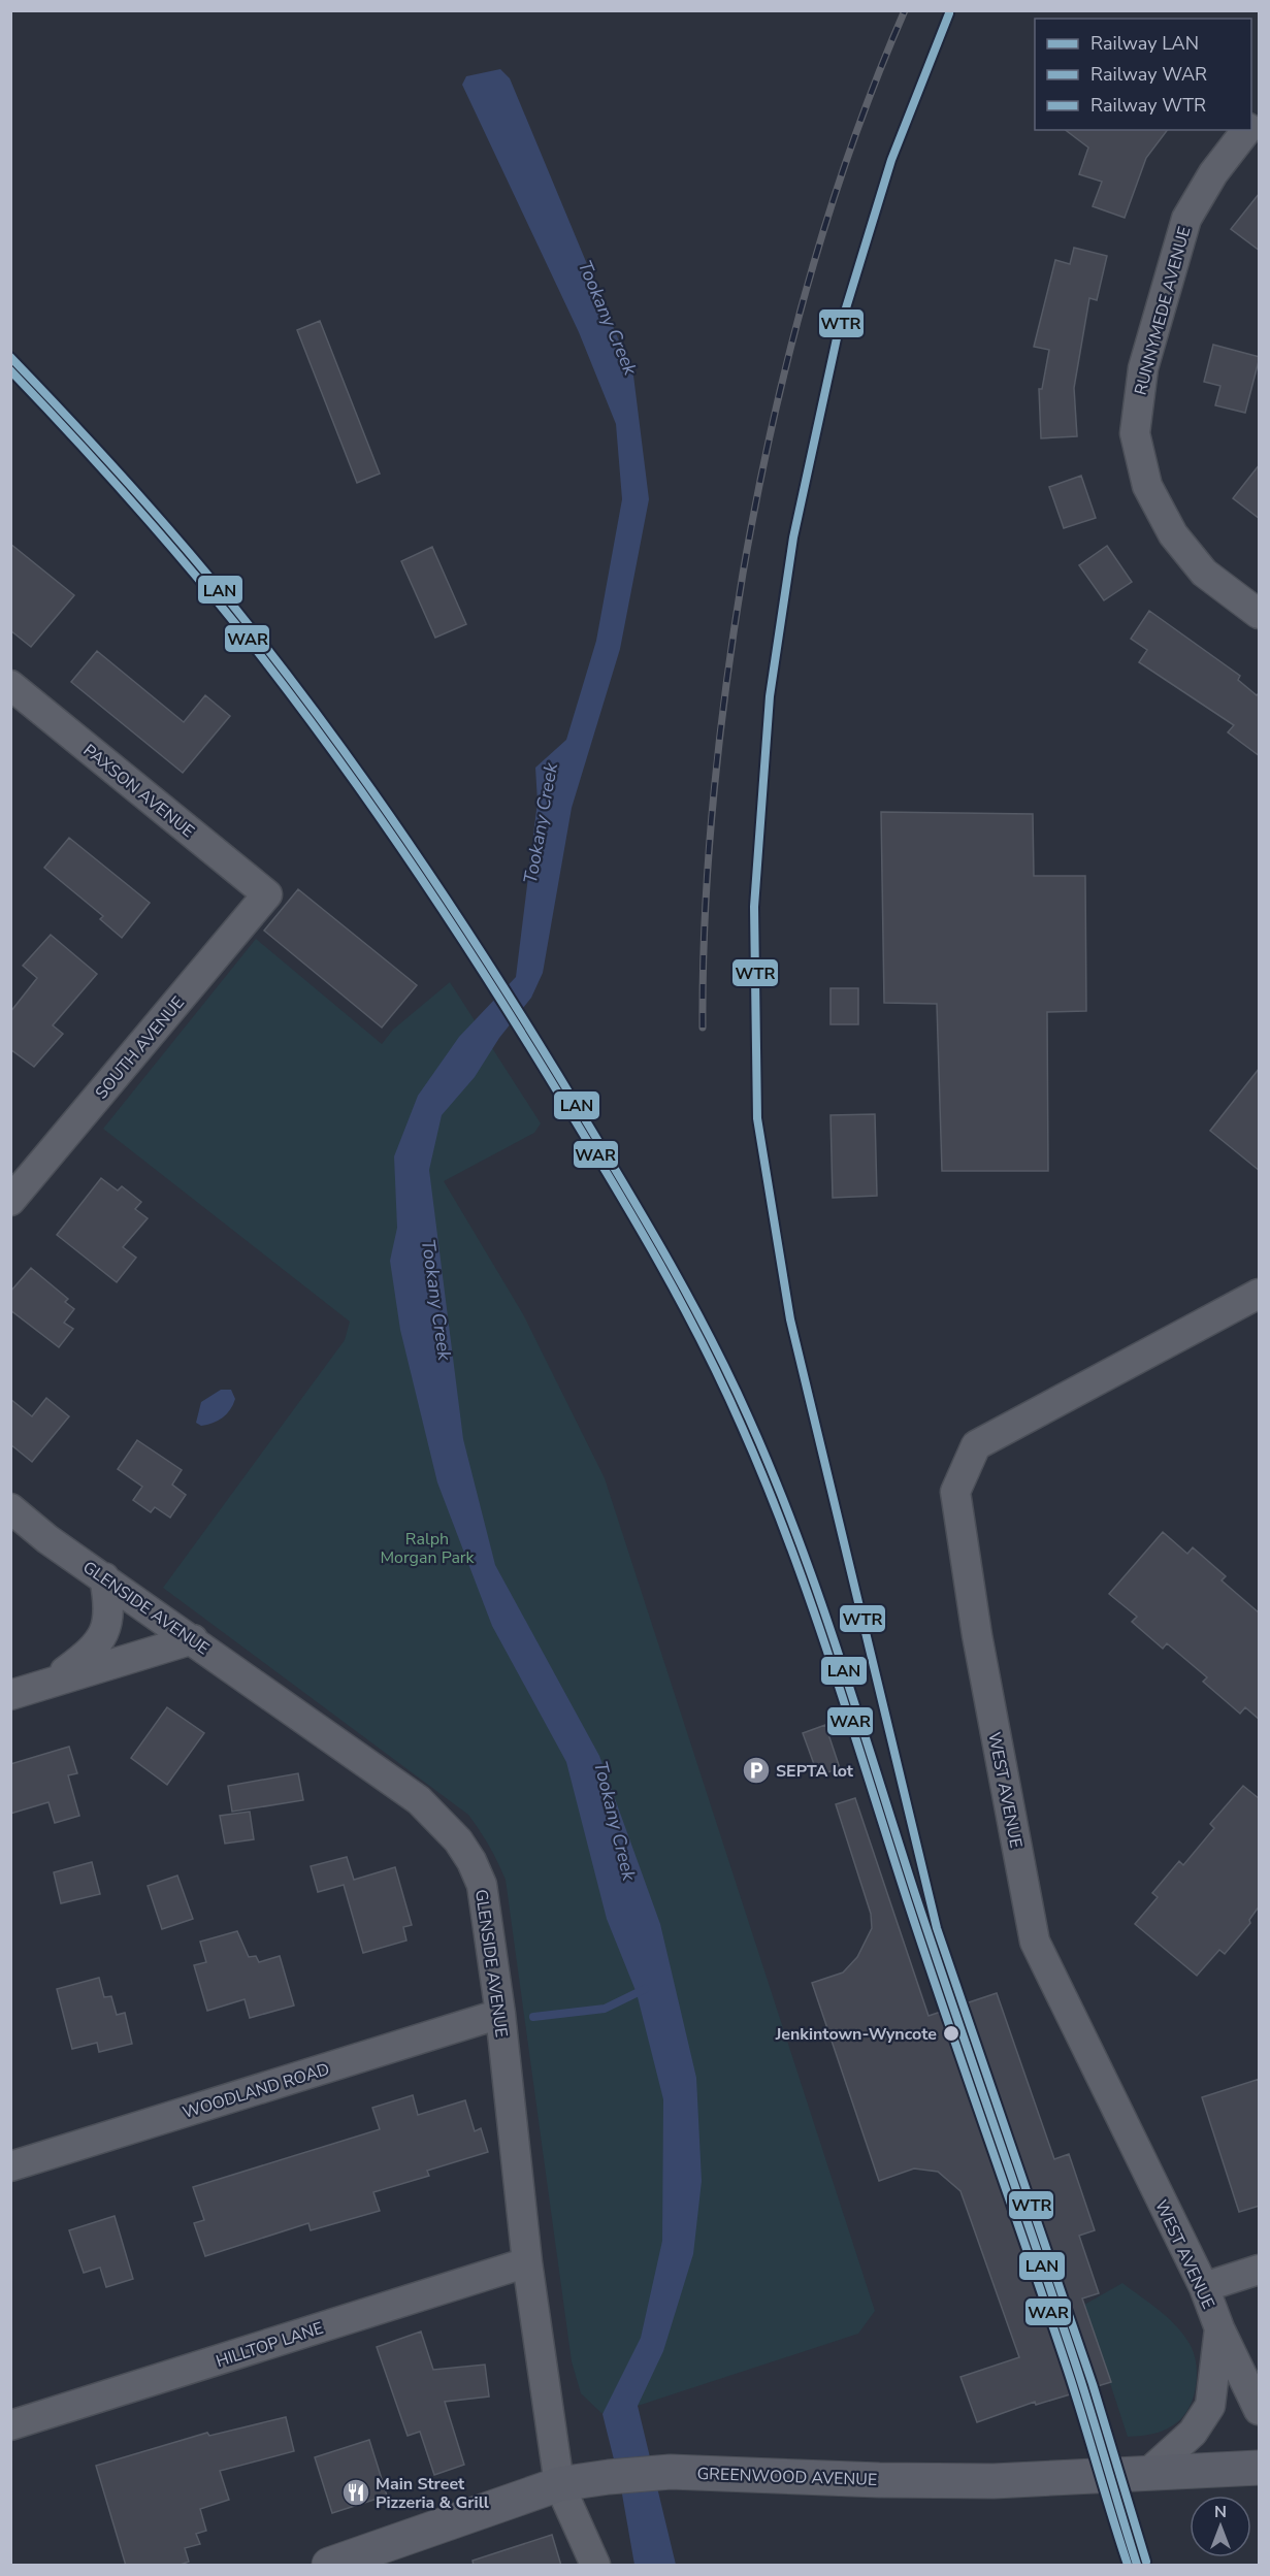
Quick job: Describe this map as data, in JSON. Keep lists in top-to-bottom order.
{
  "streets": {
    "main road": ["GREENWOOD AVENUE"],
    "street": [
      "RUNNYMEDE AVENUE",
      "PAXSON AVENUE",
      "SOUTH AVENUE",
      "GLENSIDE AVENUE",
      "WEST AVENUE",
      "WOODLAND ROAD",
      "HILLTOP LANE"
    ]
  },
  "crossings": [
    ["PAXSON AVENUE", "SOUTH AVENUE"],
    ["GLENSIDE AVENUE", "WOODLAND ROAD"],
    ["GLENSIDE AVENUE", "HILLTOP LANE"],
    ["GLENSIDE AVENUE", "GREENWOOD AVENUE"]
  ],
  "water": ["Tookany Creek"],
  "parks": ["Ralph Morgan Park"],
  "places": {
    "parking": ["SEPTA lot"],
    "other": ["Jenkintown-Wyncote"],
    "restaurant": ["Main Street Pizzeria & Grill"]
  },
  "lines": ["rail line WTR", "rail line LAN", "rail line WAR"],
  "legend": ["Railway LAN", "Railway WAR", "Railway WTR"],
  "north": "top"
}
